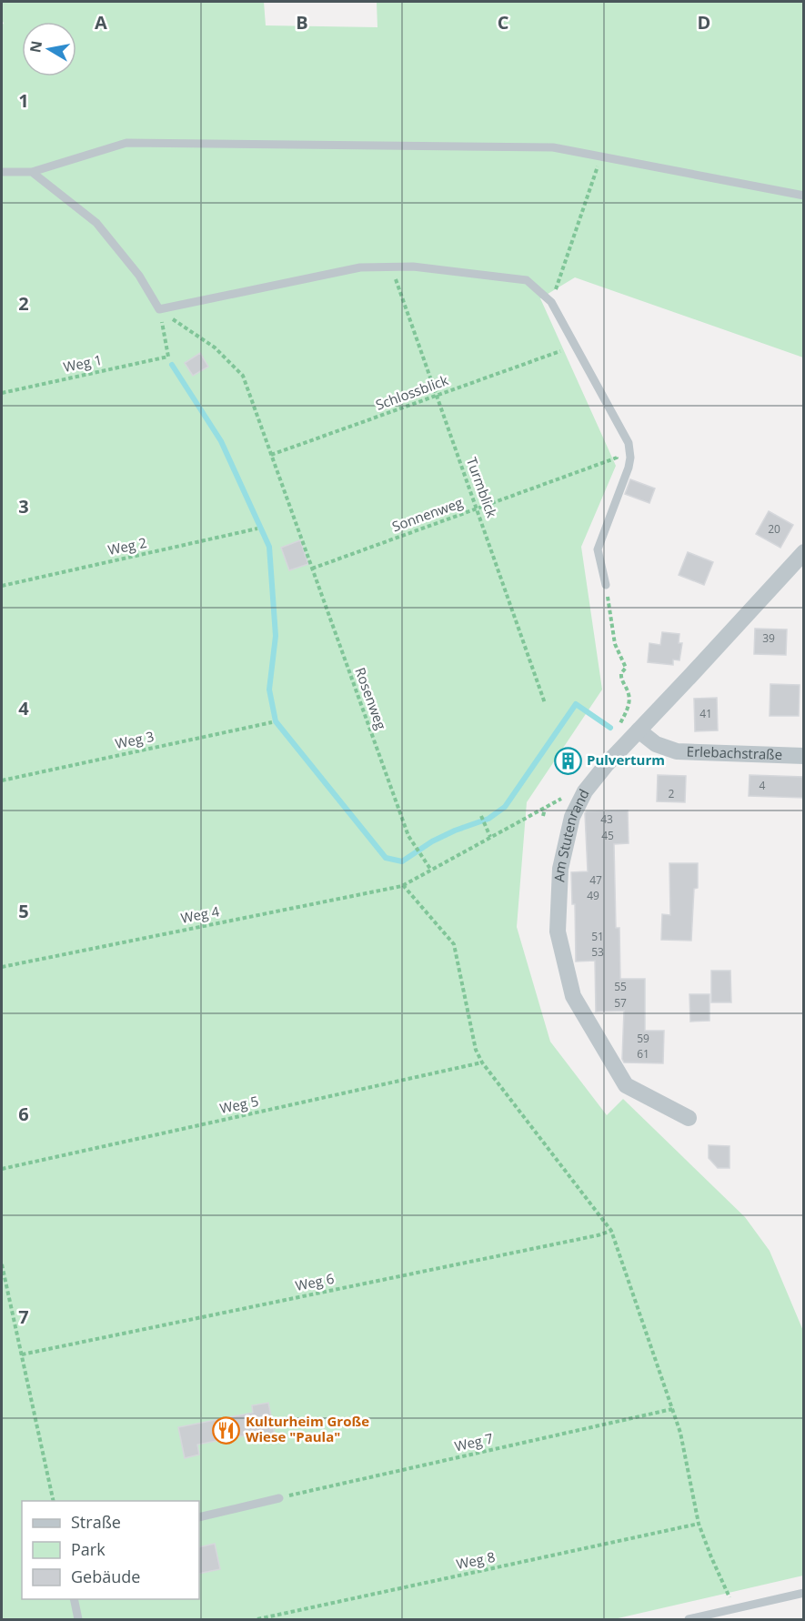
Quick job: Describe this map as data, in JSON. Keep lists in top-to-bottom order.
{
  "streets": {
    "street": ["Erlebachstraße", "Am Stutenrand"],
    "path": [
      "Weg 1",
      "Schlossblick",
      "Turmblick",
      "Sonnenweg",
      "Weg 2",
      "Rosenweg",
      "Weg 3",
      "Weg 4",
      "Weg 5",
      "Weg 6",
      "Weg 7",
      "Weg 8"
    ]
  },
  "crossings": [
    ["Schlossblick", "Turmblick"],
    ["Schlossblick", "Rosenweg"],
    ["Turmblick", "Sonnenweg"],
    ["Sonnenweg", "Rosenweg"],
    ["Rosenweg", "Weg 4"],
    ["Erlebachstraße", "Am Stutenrand"]
  ],
  "places": {
    "building": ["Pulverturm"],
    "restaurant": ["Kulturheim Große Wiese \"Paula\""]
  },
  "house_numbers": [
    "20",
    "39",
    "41",
    "4",
    "2",
    "43",
    "45",
    "47",
    "49",
    "51",
    "53",
    "55",
    "57",
    "59",
    "61"
  ],
  "legend": ["Straße", "Park", "Gebäude"],
  "north": "left",
  "grid": {
    "columns": [
      "A",
      "B",
      "C",
      "D"
    ],
    "rows": [
      "1",
      "2",
      "3",
      "4",
      "5",
      "6",
      "7"
    ]
  }
}
